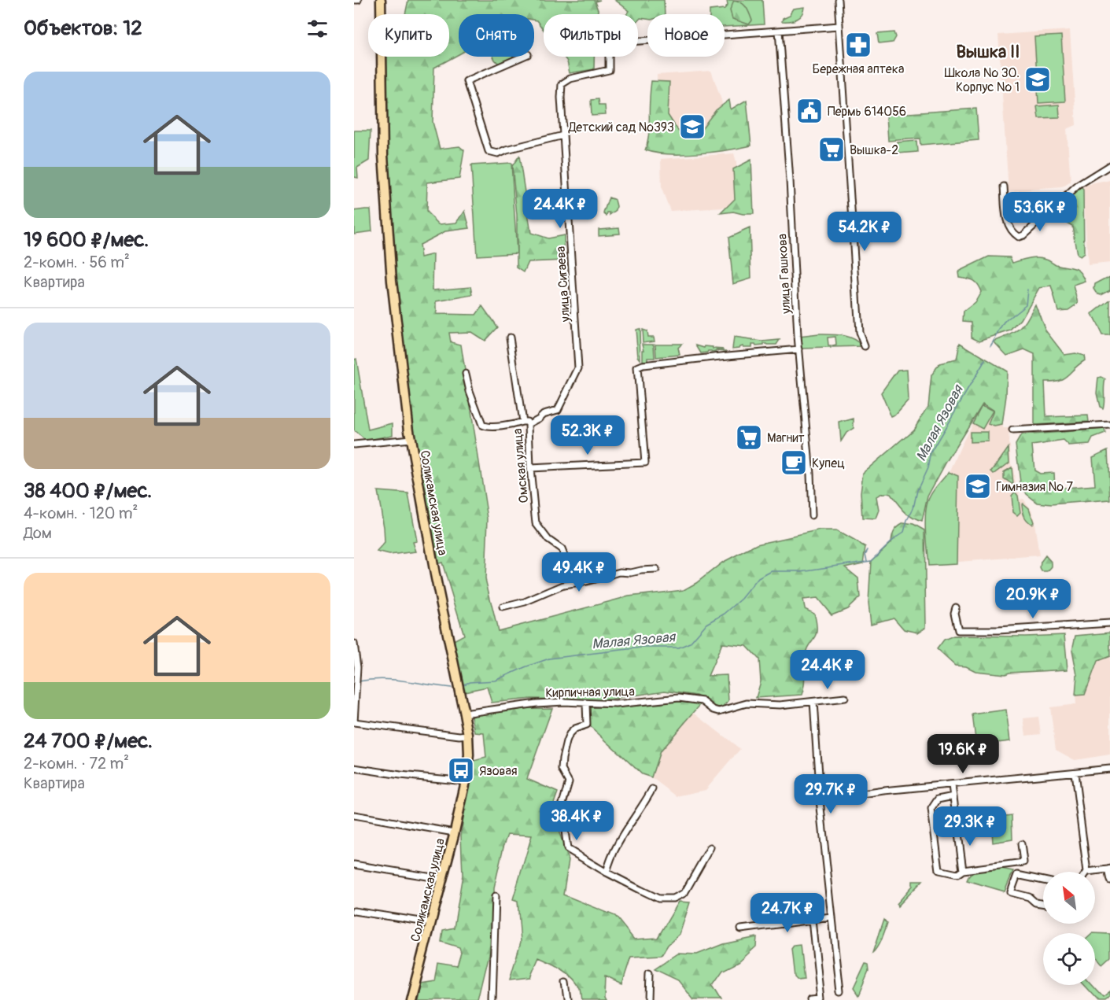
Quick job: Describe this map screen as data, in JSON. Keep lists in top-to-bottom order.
{
  "streets": {
    "main road": ["Соликамская улица"],
    "street": [
      "улица Гашкова",
      "улица Сигаева",
      "Омская улица",
      "Кирпичная улица"
    ]
  },
  "crossings": [
    ["улица Гашкова", "улица Сигаева"],
    ["улица Сигаева", "Омская улица"],
    ["Соликамская улица", "Кирпичная улица"]
  ],
  "districts": ["Вышка II"],
  "water": ["Малая Язовая"],
  "places": {
    "pharmacy": ["Бережная аптека"],
    "school or university": ["Школа № 30. Корпус № 1", "Детский сад №393", "Гимназия № 7"],
    "public building": ["Пермь 614056"],
    "supermarket": ["Вышка-2", "Магнит"],
    "cafe": ["Купец"],
    "bus stop": ["Язовая"]
  },
  "north": "top left",
  "page": {
    "heading": "Объектов: 12",
    "chip": [
      "Купить",
      "Снять",
      "Фильтры",
      "Новое"
    ],
    "list": [
      {
        "name": "19 600 ₽/мес.",
        "note": "2-комн. · 56 m² · Квартира"
      },
      {
        "name": "38 400 ₽/мес.",
        "note": "4-комн. · 120 m² · Дом"
      },
      {
        "name": "24 700 ₽/мес.",
        "note": "2-комн. · 72 m² · Квартира"
      }
    ],
    "price": [
      "24.4K ₽",
      "53.6K ₽",
      "54.2K ₽",
      "52.3K ₽",
      "49.4K ₽",
      "20.9K ₽",
      "24.4K ₽",
      "19.6K ₽",
      "29.7K ₽",
      "38.4K ₽",
      "29.3K ₽",
      "24.7K ₽"
    ]
  }
}
